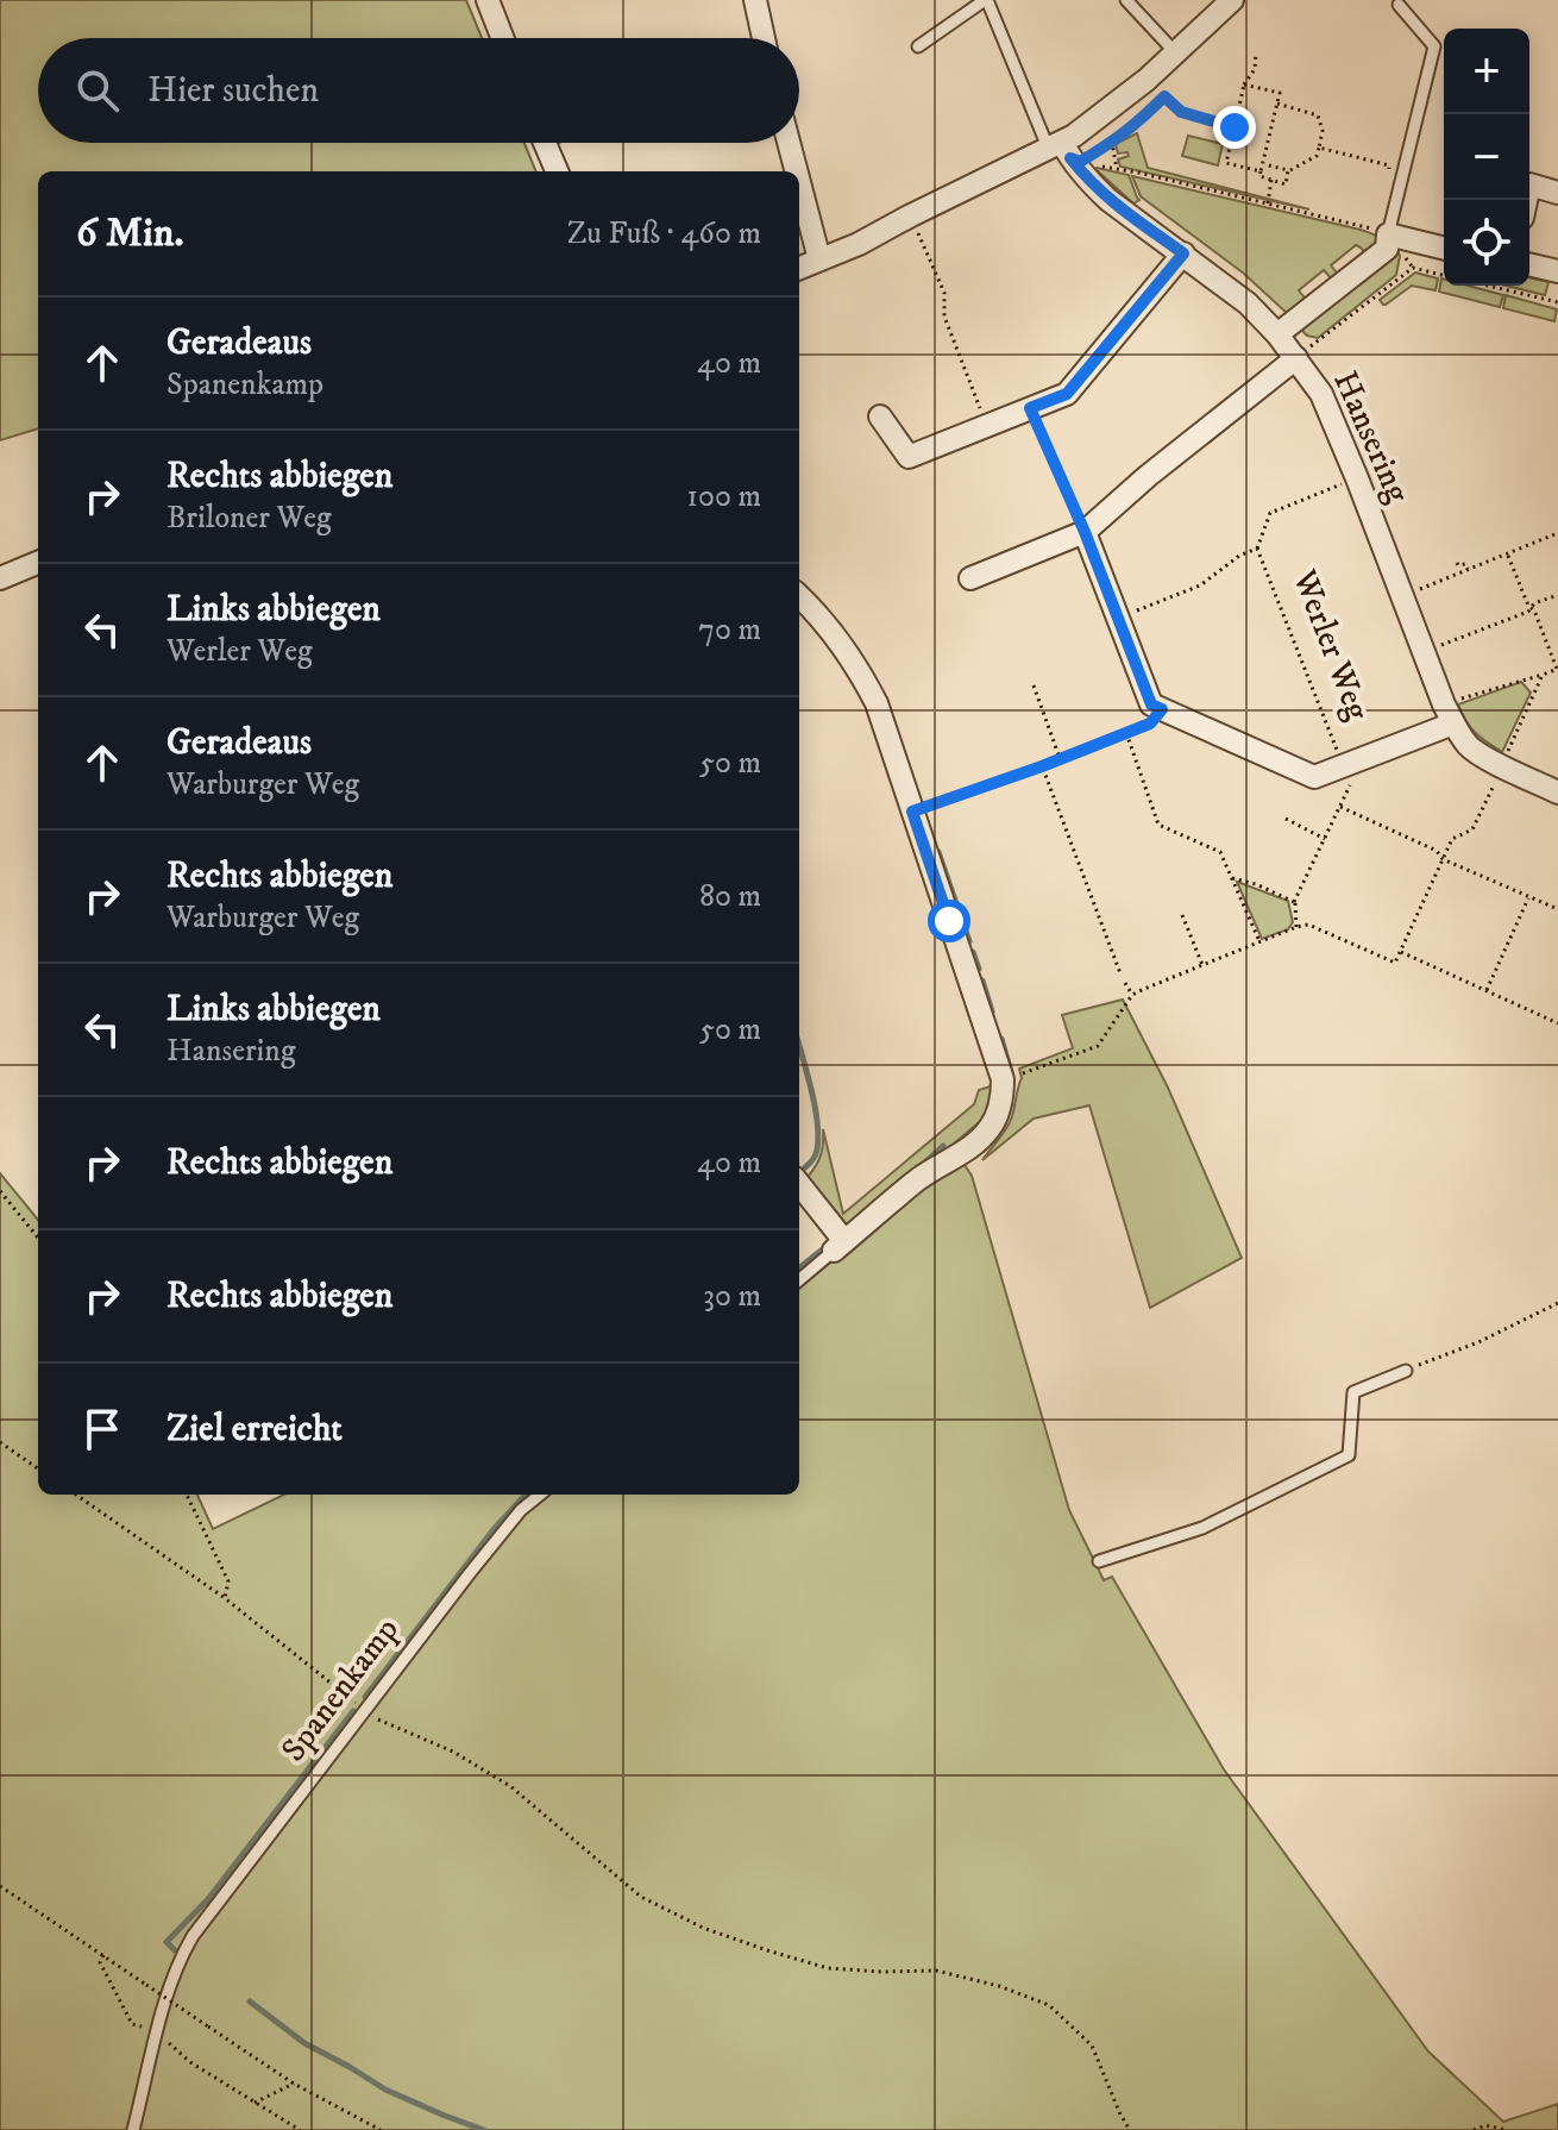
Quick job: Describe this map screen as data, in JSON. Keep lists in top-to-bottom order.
{
  "streets": {
    "street": ["Hansering", "Werler Weg"],
    "lane": ["Spanenkamp"]
  },
  "crossings": [
    ["Hansering", "Werler Weg"]
  ],
  "page": {
    "map_buttons": ["+", "−"],
    "search": "Hier suchen",
    "heading": ["6 Min.", "Zu Fuß · 460 m"],
    "list": [
      ["Geradeaus", "Spanenkamp", "40 m"],
      ["Rechts abbiegen", "Briloner Weg", "100 m"],
      ["Links abbiegen", "Werler Weg", "70 m"],
      ["Geradeaus", "Warburger Weg", "50 m"],
      ["Rechts abbiegen", "Warburger Weg", "80 m"],
      ["Links abbiegen", "Hansering", "50 m"],
      ["Rechts abbiegen", "40 m"],
      ["Rechts abbiegen", "30 m"],
      "Ziel erreicht"
    ]
  }
}
